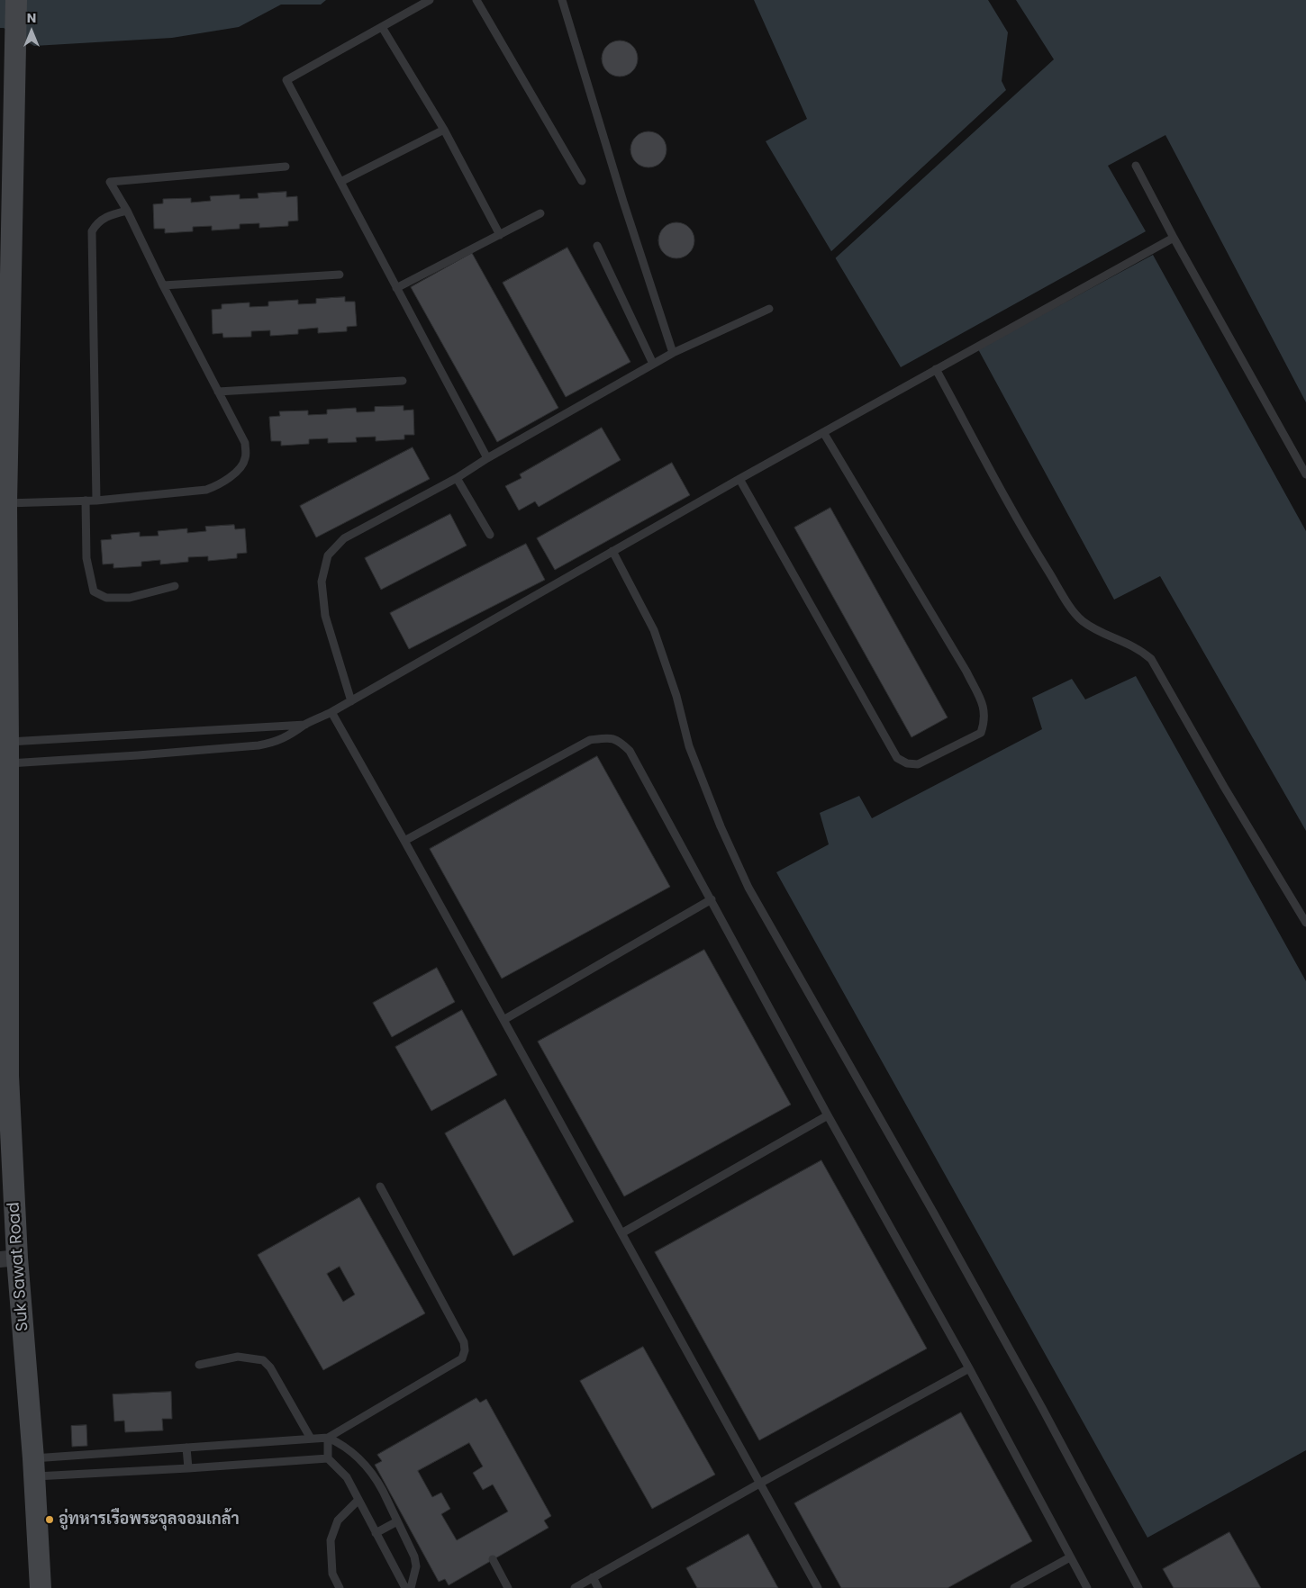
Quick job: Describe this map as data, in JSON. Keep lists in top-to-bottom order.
{
  "streets": {
    "main road": ["Suk Sawat Road"]
  },
  "places": ["อู่ทหารเรือพระจุลจอมเกล้า"],
  "north": "top"
}
